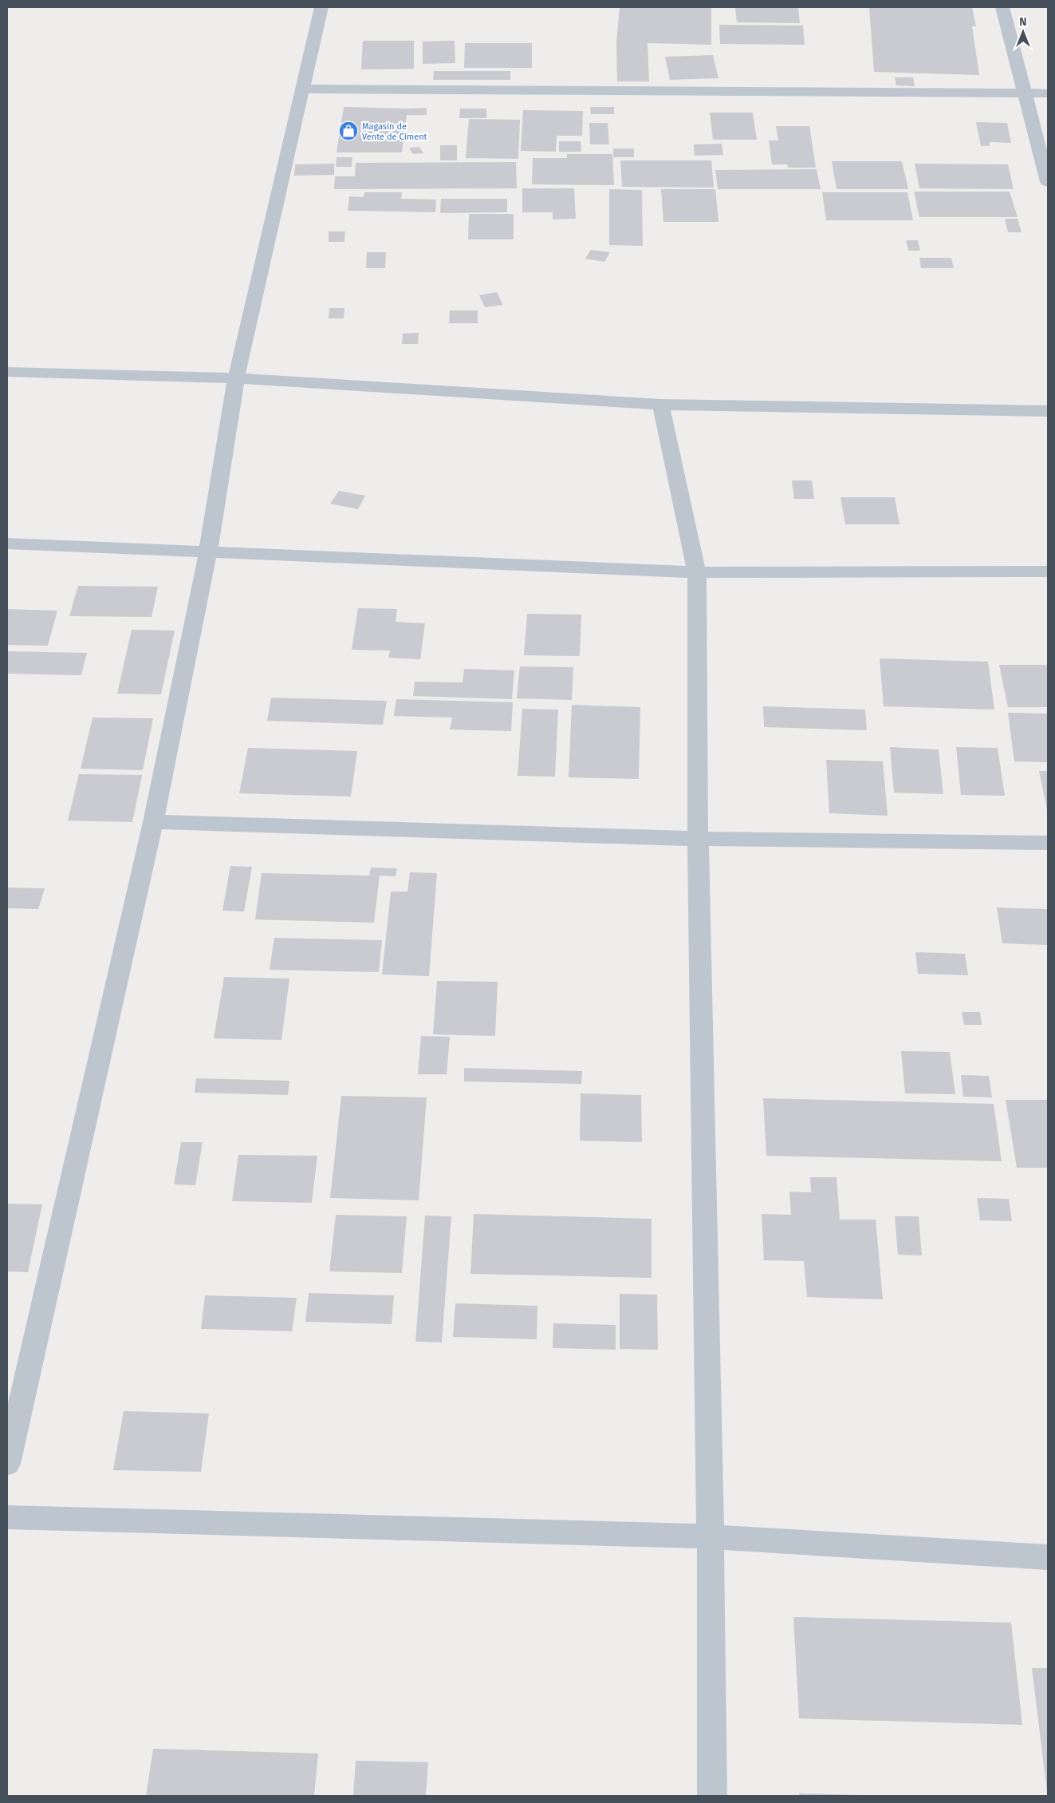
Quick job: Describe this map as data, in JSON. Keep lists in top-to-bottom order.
{
  "places": {
    "shop": ["Magasin de Vente de Ciment"]
  },
  "north": "top"
}
